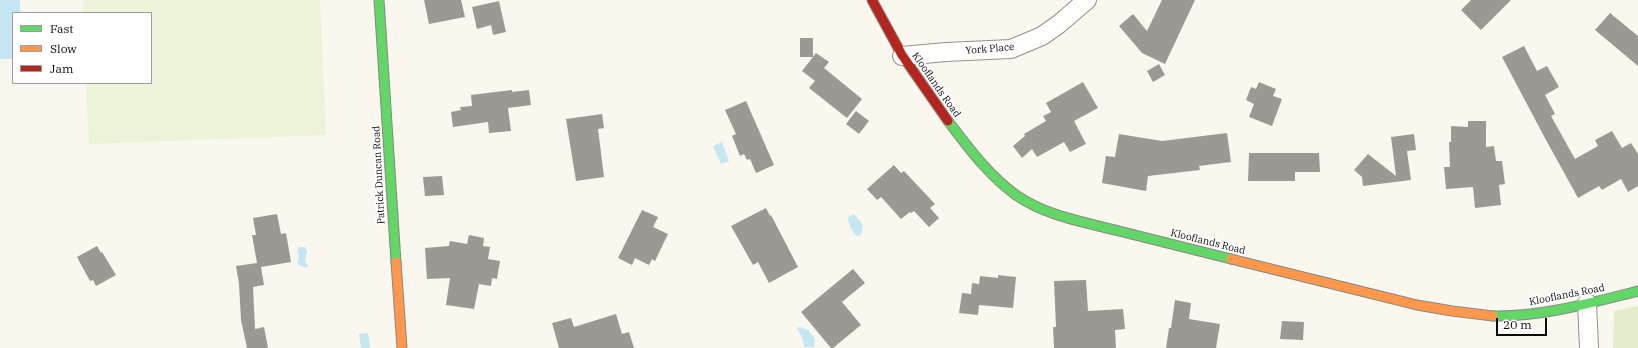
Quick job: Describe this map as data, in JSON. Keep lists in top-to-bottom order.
{
  "streets": {
    "street": ["York Place", "Klooflands Road", "Patrick Duncan Road"]
  },
  "crossings": [
    ["York Place", "Klooflands Road"]
  ],
  "legend": ["Fast", "Slow", "Jam"],
  "scale_bar": "20 m"
}
